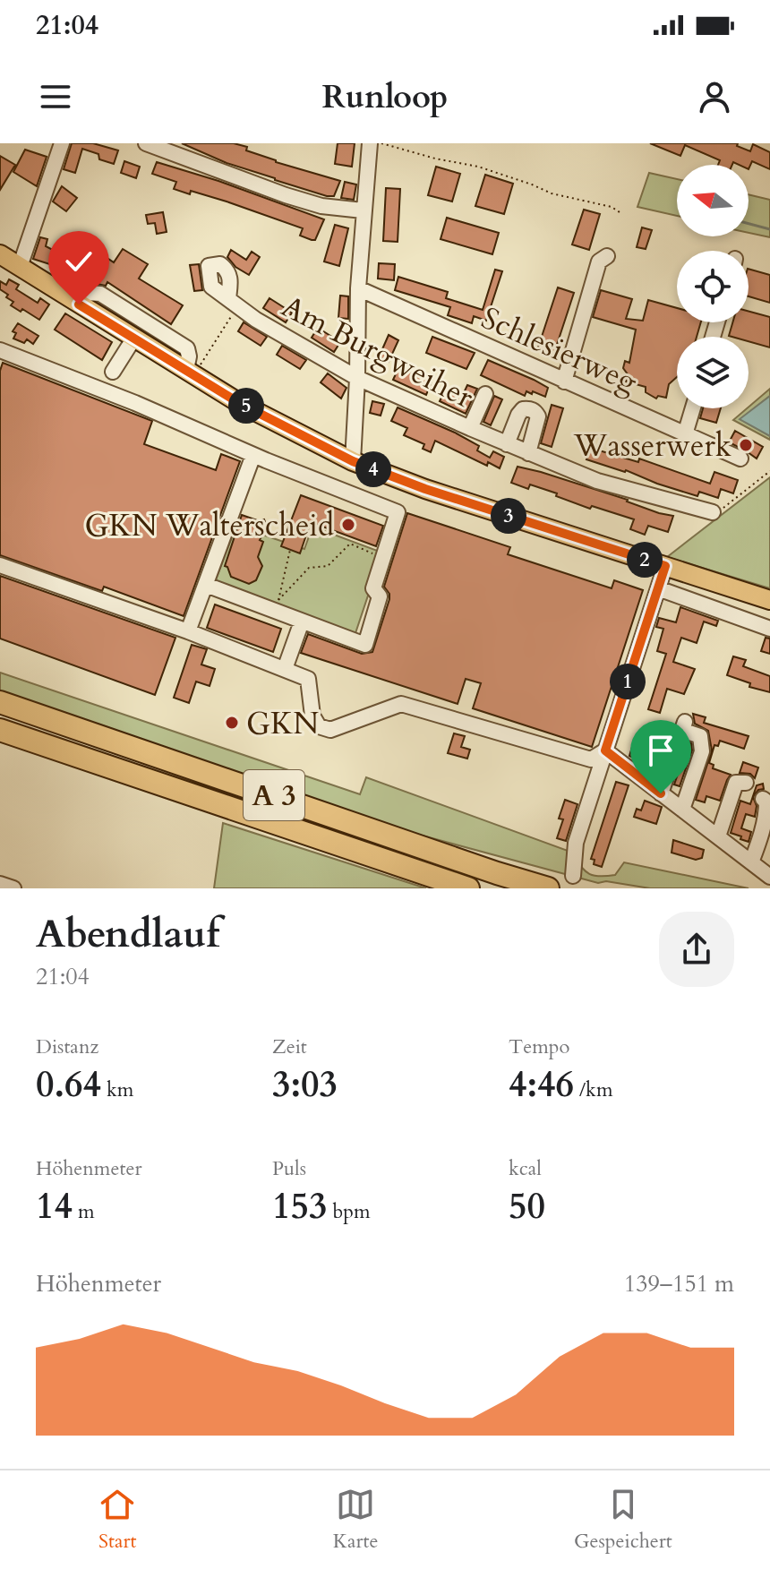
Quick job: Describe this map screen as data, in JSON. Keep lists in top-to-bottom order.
{
  "streets": {
    "highway": ["A 3"],
    "street": ["Schlesierweg", "Am Burgweiher"]
  },
  "places": ["Wasserwerk", "GKN Walterscheid", "GKN"],
  "north": "left",
  "page": {
    "status": "21:04",
    "header": "Runloop",
    "pins": [
      "5",
      "4",
      "3",
      "2",
      "1"
    ],
    "heading": ["Abendlauf", "21:04"],
    "stats": [
      ["Distanz", "0.64 km"],
      ["Zeit", "3:03"],
      ["Tempo", "4:46 /km"],
      ["Höhenmeter", "14 m"],
      ["Puls", "153 bpm"],
      ["kcal", "50"]
    ],
    "chart": ["Höhenmeter", "139–151 m"],
    "tabs": ["Start", "Karte", "Gespeichert"]
  }
}
